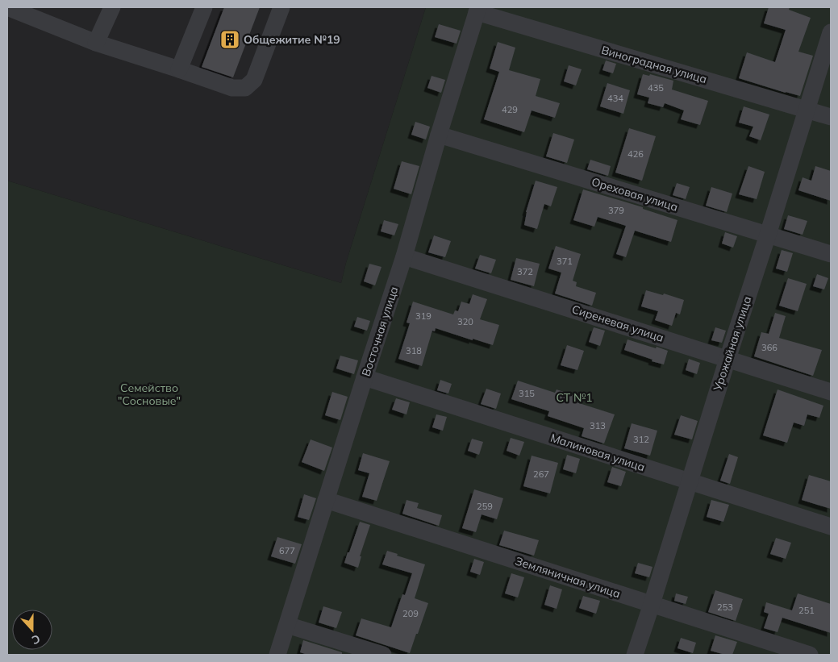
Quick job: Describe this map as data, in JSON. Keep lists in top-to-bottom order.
{
  "streets": {
    "street": [
      "Виноградная улица",
      "Ореховая улица",
      "Сиреневая улица",
      "Восточная улица",
      "Урожайная улица",
      "Малиновая улица",
      "Земляничная улица"
    ]
  },
  "crossings": [
    ["Виноградная улица", "Восточная улица"],
    ["Виноградная улица", "Урожайная улица"],
    ["Ореховая улица", "Восточная улица"],
    ["Ореховая улица", "Урожайная улица"],
    ["Сиреневая улица", "Восточная улица"],
    ["Сиреневая улица", "Урожайная улица"],
    ["Восточная улица", "Малиновая улица"],
    ["Восточная улица", "Земляничная улица"],
    ["Урожайная улица", "Малиновая улица"],
    ["Урожайная улица", "Земляничная улица"]
  ],
  "parks": ["Семейство \"Сосновые\"", "СТ №1"],
  "places": {
    "building": ["Общежитие №19"]
  },
  "house_numbers": [
    "435",
    "434",
    "429",
    "426",
    "379",
    "371",
    "372",
    "319",
    "320",
    "366",
    "318",
    "315",
    "313",
    "312",
    "267",
    "259",
    "677",
    "253",
    "251",
    "209"
  ],
  "north": "bottom"
}
